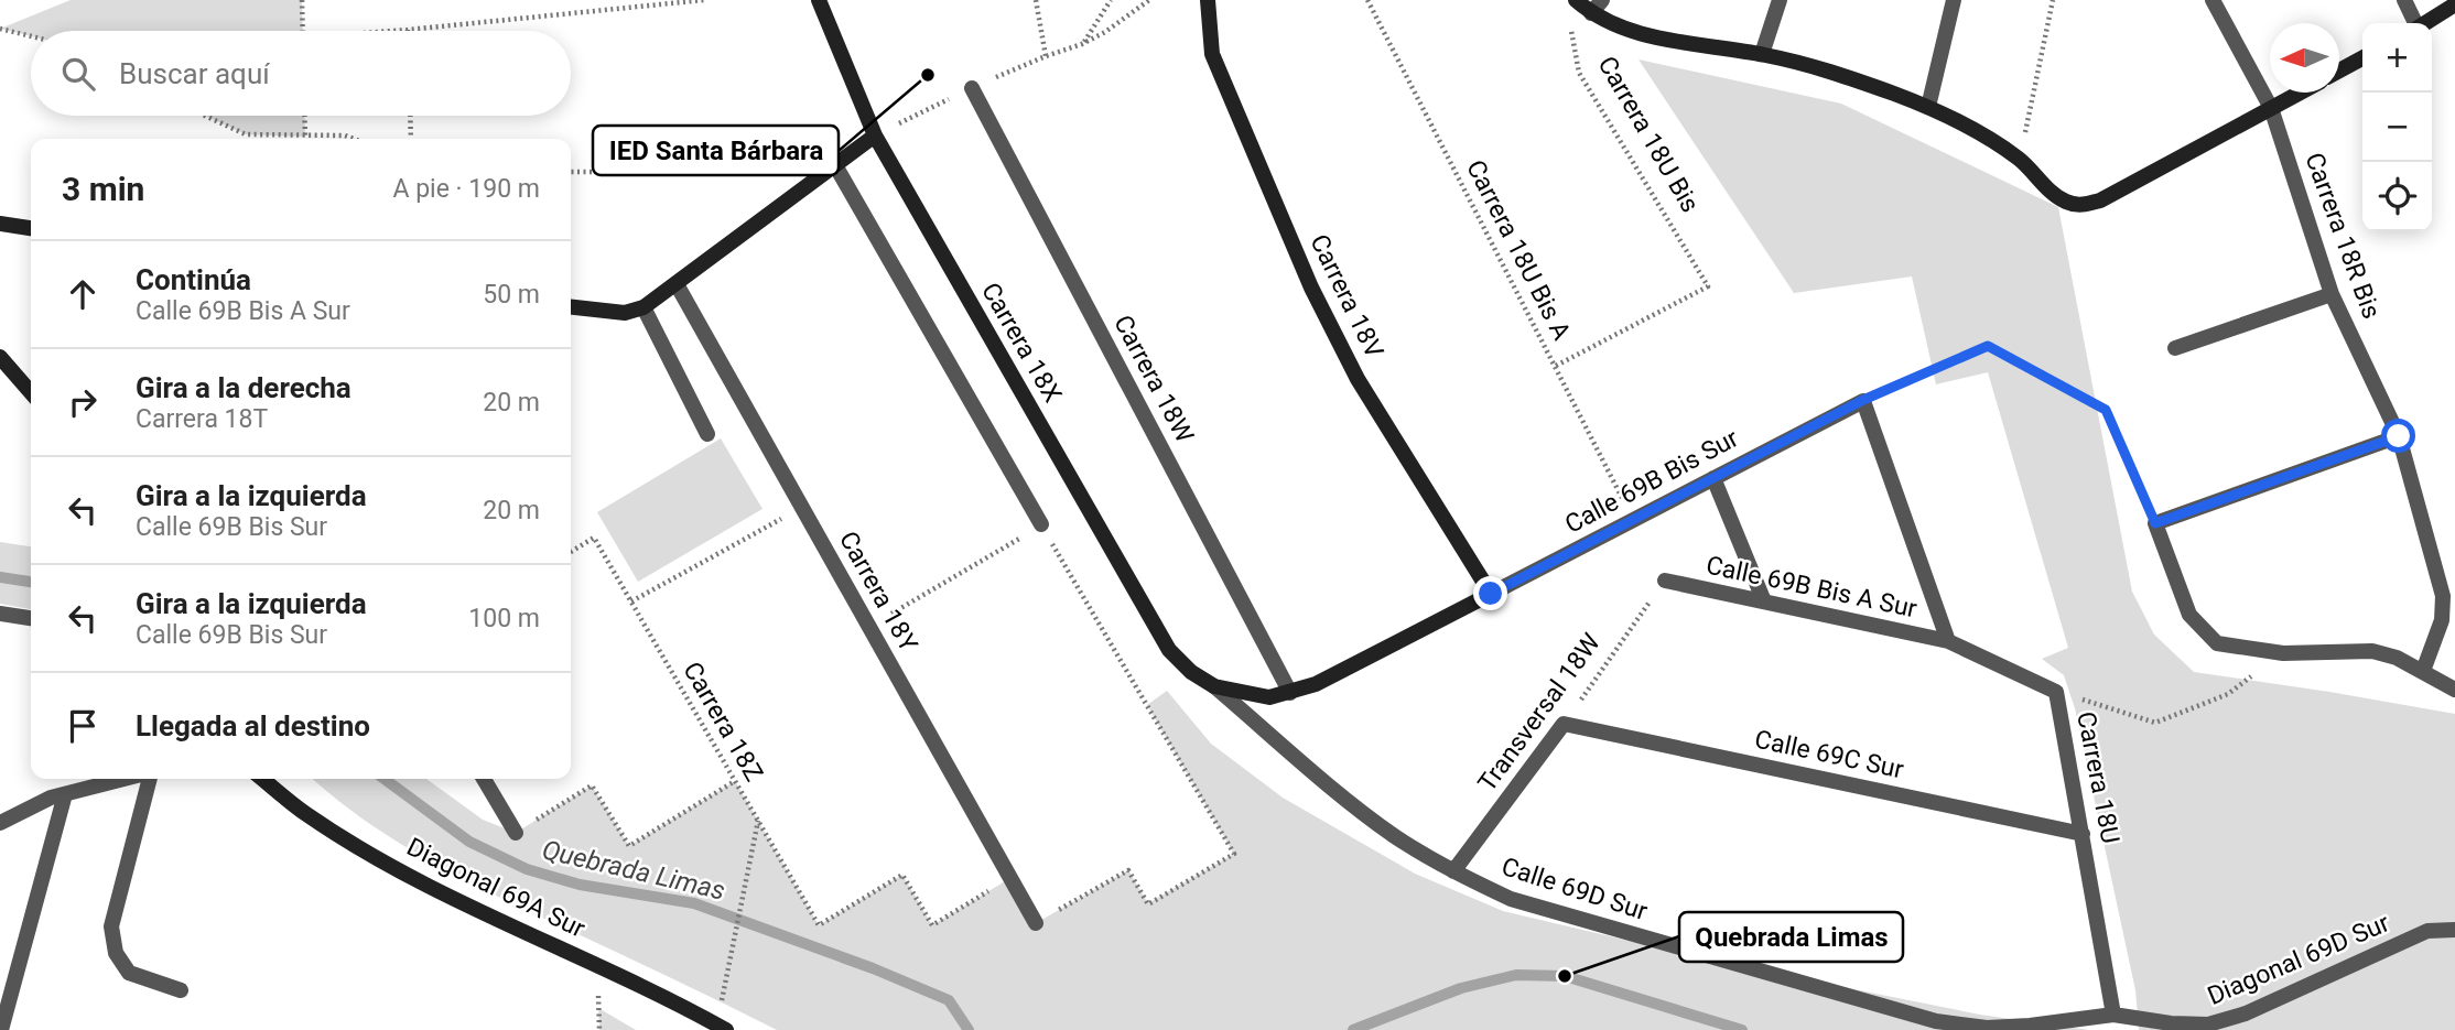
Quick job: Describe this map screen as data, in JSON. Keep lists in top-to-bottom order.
{
  "streets": {
    "street": [
      "Carrera 18R Bis",
      "Carrera 18V",
      "Carrera 18X",
      "Carrera 18W",
      "Calle 69B Bis Sur",
      "Calle 69B Bis A Sur",
      "Carrera 18Y",
      "Transversal 18W",
      "Calle 69C Sur",
      "Carrera 18U",
      "Diagonal 69A Sur",
      "Calle 69D Sur",
      "Diagonal 69D Sur"
    ],
    "path": ["Carrera 18U Bis", "Carrera 18U Bis A", "Carrera 18Z"]
  },
  "crossings": [
    ["Carrera 18U Bis", "Carrera 18U Bis A"],
    ["Carrera 18U Bis A", "Calle 69B Bis Sur"],
    ["Carrera 18V", "Calle 69B Bis Sur"],
    ["Carrera 18X", "Calle 69B Bis Sur"],
    ["Carrera 18X", "Calle 69D Sur"],
    ["Carrera 18W", "Calle 69B Bis Sur"],
    ["Calle 69B Bis Sur", "Calle 69D Sur"],
    ["Calle 69B Bis A Sur", "Transversal 18W"],
    ["Calle 69B Bis A Sur", "Carrera 18U"],
    ["Carrera 18Y", "Carrera 18Z"],
    ["Transversal 18W", "Calle 69C Sur"],
    ["Transversal 18W", "Calle 69D Sur"],
    ["Calle 69C Sur", "Carrera 18U"],
    ["Carrera 18U", "Calle 69D Sur"],
    ["Carrera 18U", "Diagonal 69D Sur"],
    ["Calle 69D Sur", "Diagonal 69D Sur"]
  ],
  "water": ["Quebrada Limas"],
  "places": ["IED Santa Bárbara", "Quebrada Limas"],
  "north": "left",
  "page": {
    "map_buttons": ["+", "−"],
    "search": "Buscar aquí",
    "heading": ["3 min", "A pie · 190 m"],
    "list": [
      ["Continúa", "Calle 69B Bis A Sur", "50 m"],
      ["Gira a la derecha", "Carrera 18T", "20 m"],
      ["Gira a la izquierda", "Calle 69B Bis Sur", "20 m"],
      ["Gira a la izquierda", "Calle 69B Bis Sur", "100 m"],
      "Llegada al destino"
    ]
  }
}
